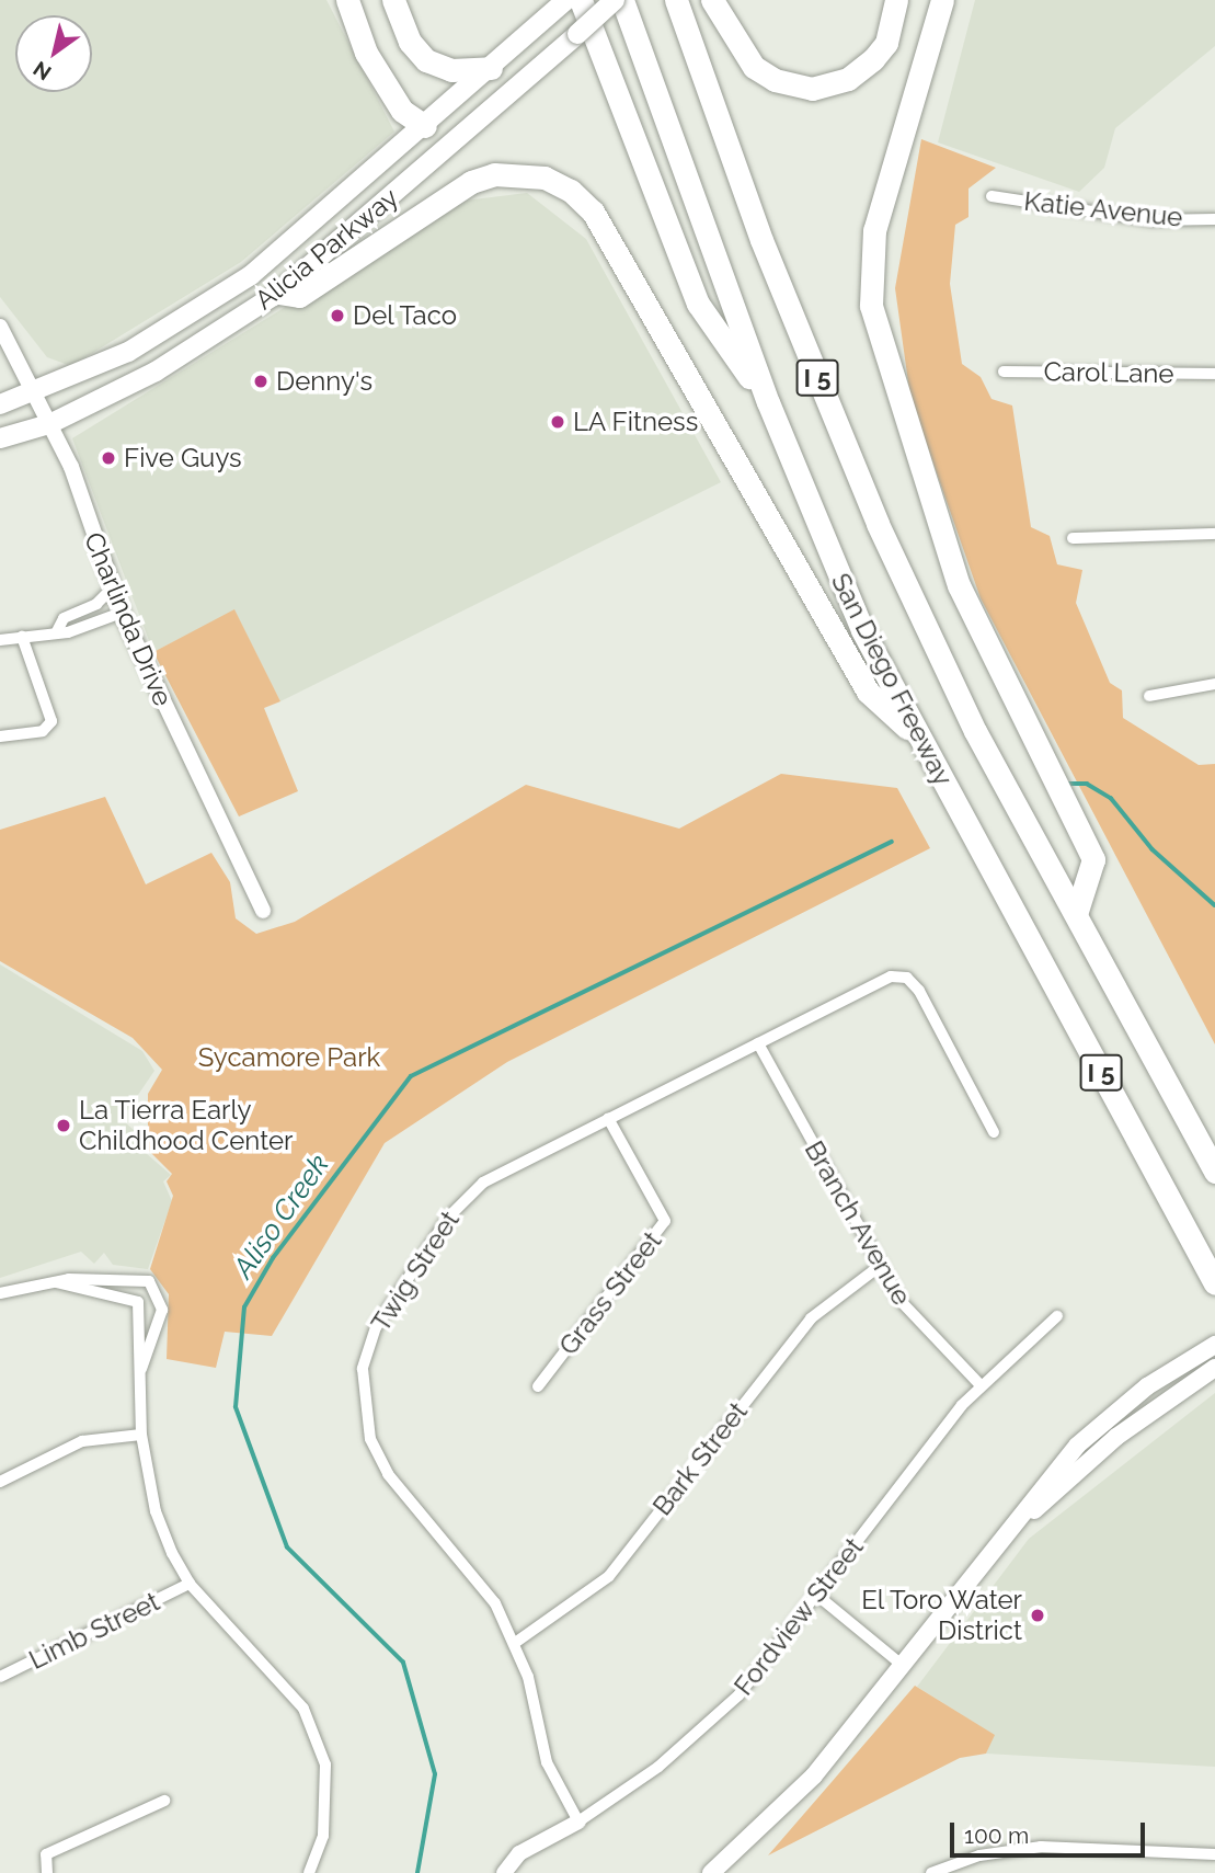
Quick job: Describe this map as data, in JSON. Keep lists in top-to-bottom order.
{
  "streets": {
    "highway": ["I 5", "San Diego Freeway"],
    "main road": ["Alicia Parkway"],
    "street": [
      "Katie Avenue",
      "Carol Lane",
      "Charlinda Drive",
      "Branch Avenue",
      "Twig Street",
      "Grass Street",
      "Bark Street",
      "Fordview Street",
      "Limb Street"
    ]
  },
  "crossings": [
    ["Alicia Parkway", "Charlinda Drive"],
    ["Branch Avenue", "Twig Street"],
    ["Branch Avenue", "Bark Street"],
    ["Branch Avenue", "Fordview Street"],
    ["Twig Street", "Grass Street"],
    ["Twig Street", "Bark Street"],
    ["Twig Street", "Fordview Street"]
  ],
  "water": ["Aliso Creek"],
  "parks": ["Sycamore Park"],
  "places": [
    "Del Taco",
    "Denny's",
    "LA Fitness",
    "Five Guys",
    "La Tierra Early Childhood Center",
    "El Toro Water District"
  ],
  "scale_bar": "100 m",
  "north": "bottom left"
}
